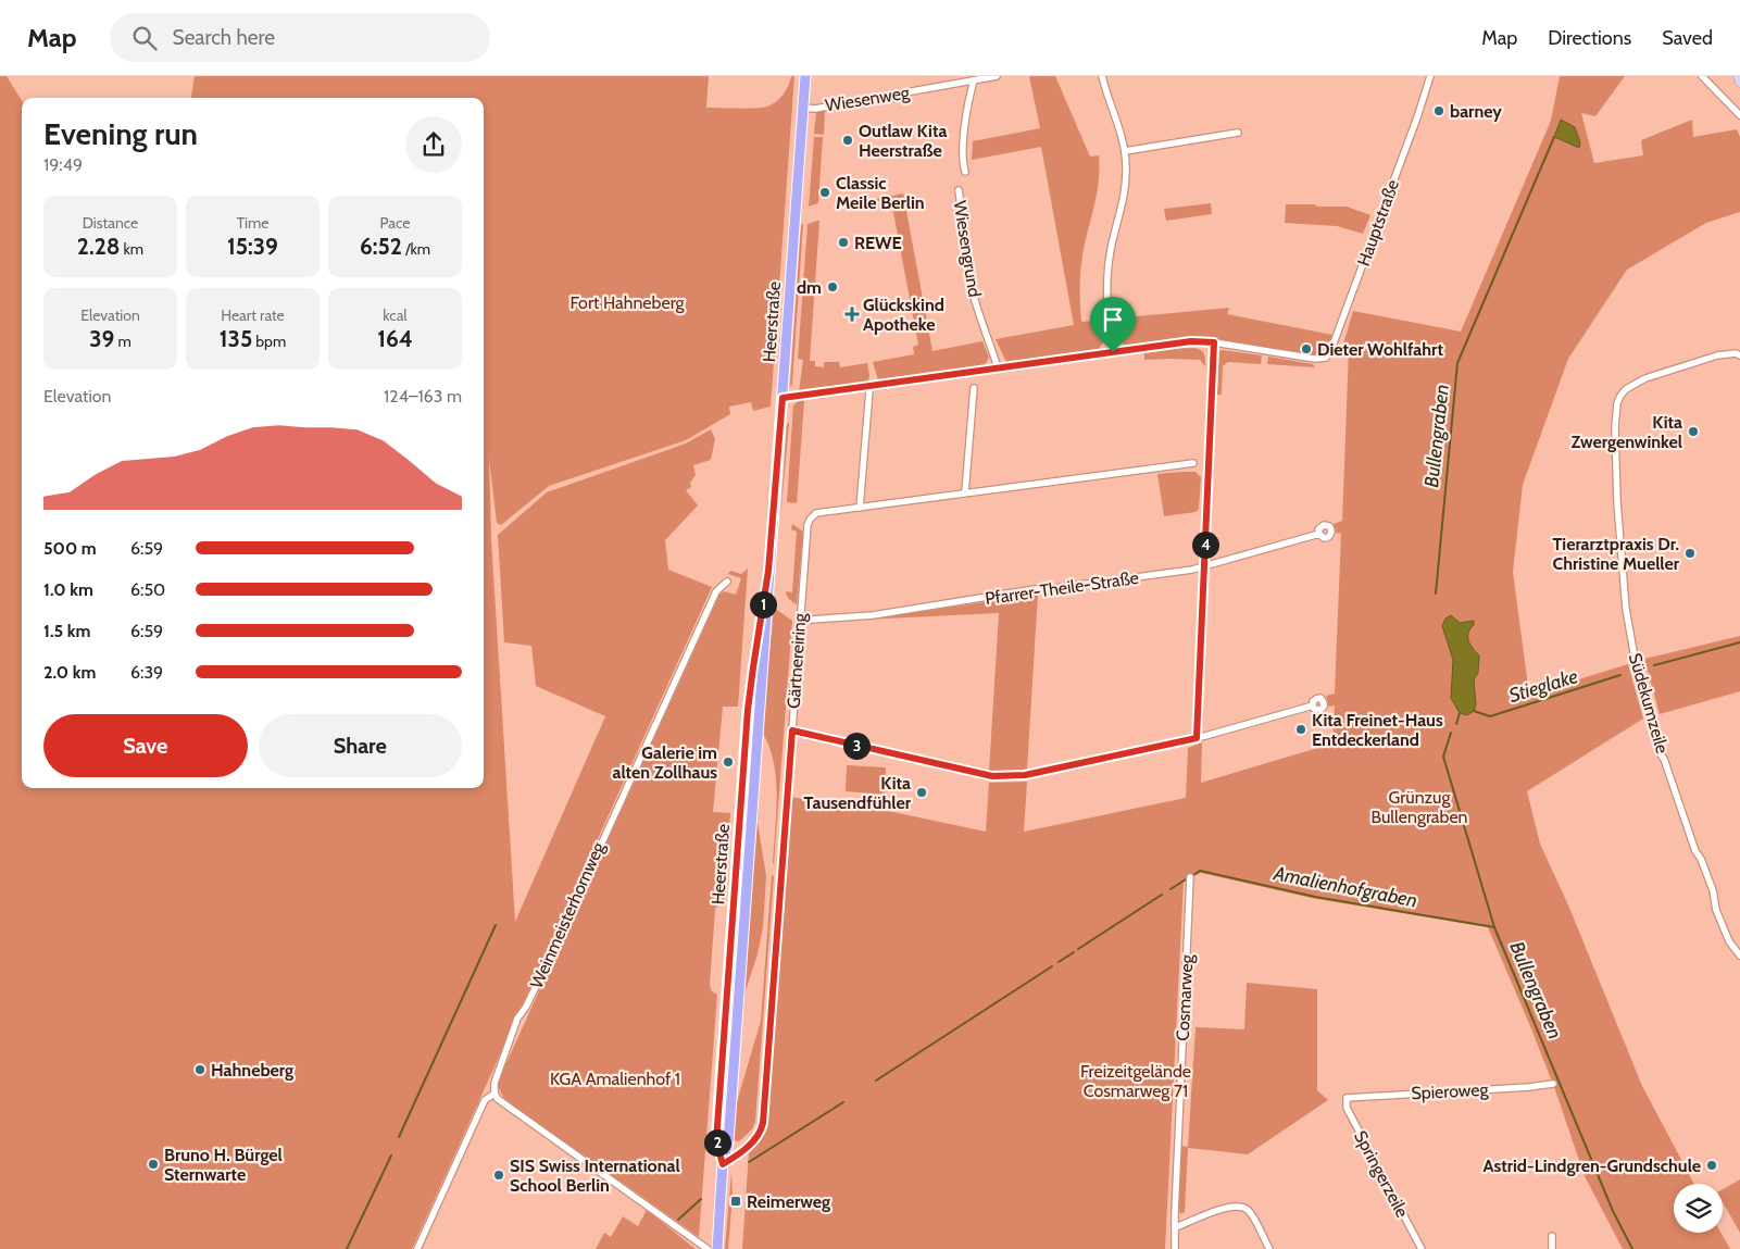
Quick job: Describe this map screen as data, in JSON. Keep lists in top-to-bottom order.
{
  "streets": {
    "main road": ["Heerstraße"],
    "street": [
      "Wiesenweg",
      "Hauptstraße",
      "Wiesengrund",
      "Pfarrer-Theile-Straße",
      "Gärtnereiring",
      "Südekumzeile",
      "Weinmeisterhornweg",
      "Cosmarweg",
      "Spieroweg",
      "Springerzeile"
    ]
  },
  "crossings": [
    ["Wiesenweg", "Heerstraße"],
    ["Heerstraße", "Gärtnereiring"],
    ["Pfarrer-Theile-Straße", "Gärtnereiring"],
    ["Spieroweg", "Springerzeile"]
  ],
  "water": ["Bullengraben", "Stieglake", "Amalienhofgraben"],
  "parks": [
    "Fort Hahneberg",
    "Grünzug Bullengraben",
    "Freizeitgelände Cosmarweg 71",
    "KGA Amalienhof 1"
  ],
  "places": {
    "other": [
      "barney",
      "Outlaw Kita Heerstraße",
      "Classic Meile Berlin",
      "REWE",
      "dm",
      "Dieter Wohlfahrt",
      "Kita Zwergenwinkel",
      "Tierarztpraxis Dr. Christine Mueller",
      "Kita Freinet-Haus Entdeckerland",
      "Galerie im alten Zollhaus",
      "Kita Tausendfühler",
      "Hahneberg",
      "Bruno H. Bürgel Sternwarte",
      "Astrid-Lindgren-Grundschule",
      "SIS Swiss International School Berlin"
    ],
    "health": ["Glückskind Apotheke"],
    "transit": ["Reimerweg"]
  },
  "page": {
    "header": "Map",
    "search": "Search here",
    "nav": ["Map", "Directions", "Saved"],
    "heading": ["Evening run", "19:49"],
    "stats": [
      ["Distance", "2.28 km"],
      ["Time", "15:39"],
      ["Pace", "6:52 /km"],
      ["Elevation", "39 m"],
      ["Heart rate", "135 bpm"],
      ["kcal", "164"]
    ],
    "chart": ["Elevation", "124–163 m"],
    "list": [
      {
        "name": "500 m",
        "note": "6:59"
      },
      {
        "name": "1.0 km",
        "note": "6:50"
      },
      {
        "name": "1.5 km",
        "note": "6:59"
      },
      {
        "name": "2.0 km",
        "note": "6:39"
      }
    ],
    "pins": [
      "4",
      "1",
      "3",
      "2"
    ],
    "buttons": ["Save", "Share"]
  }
}
